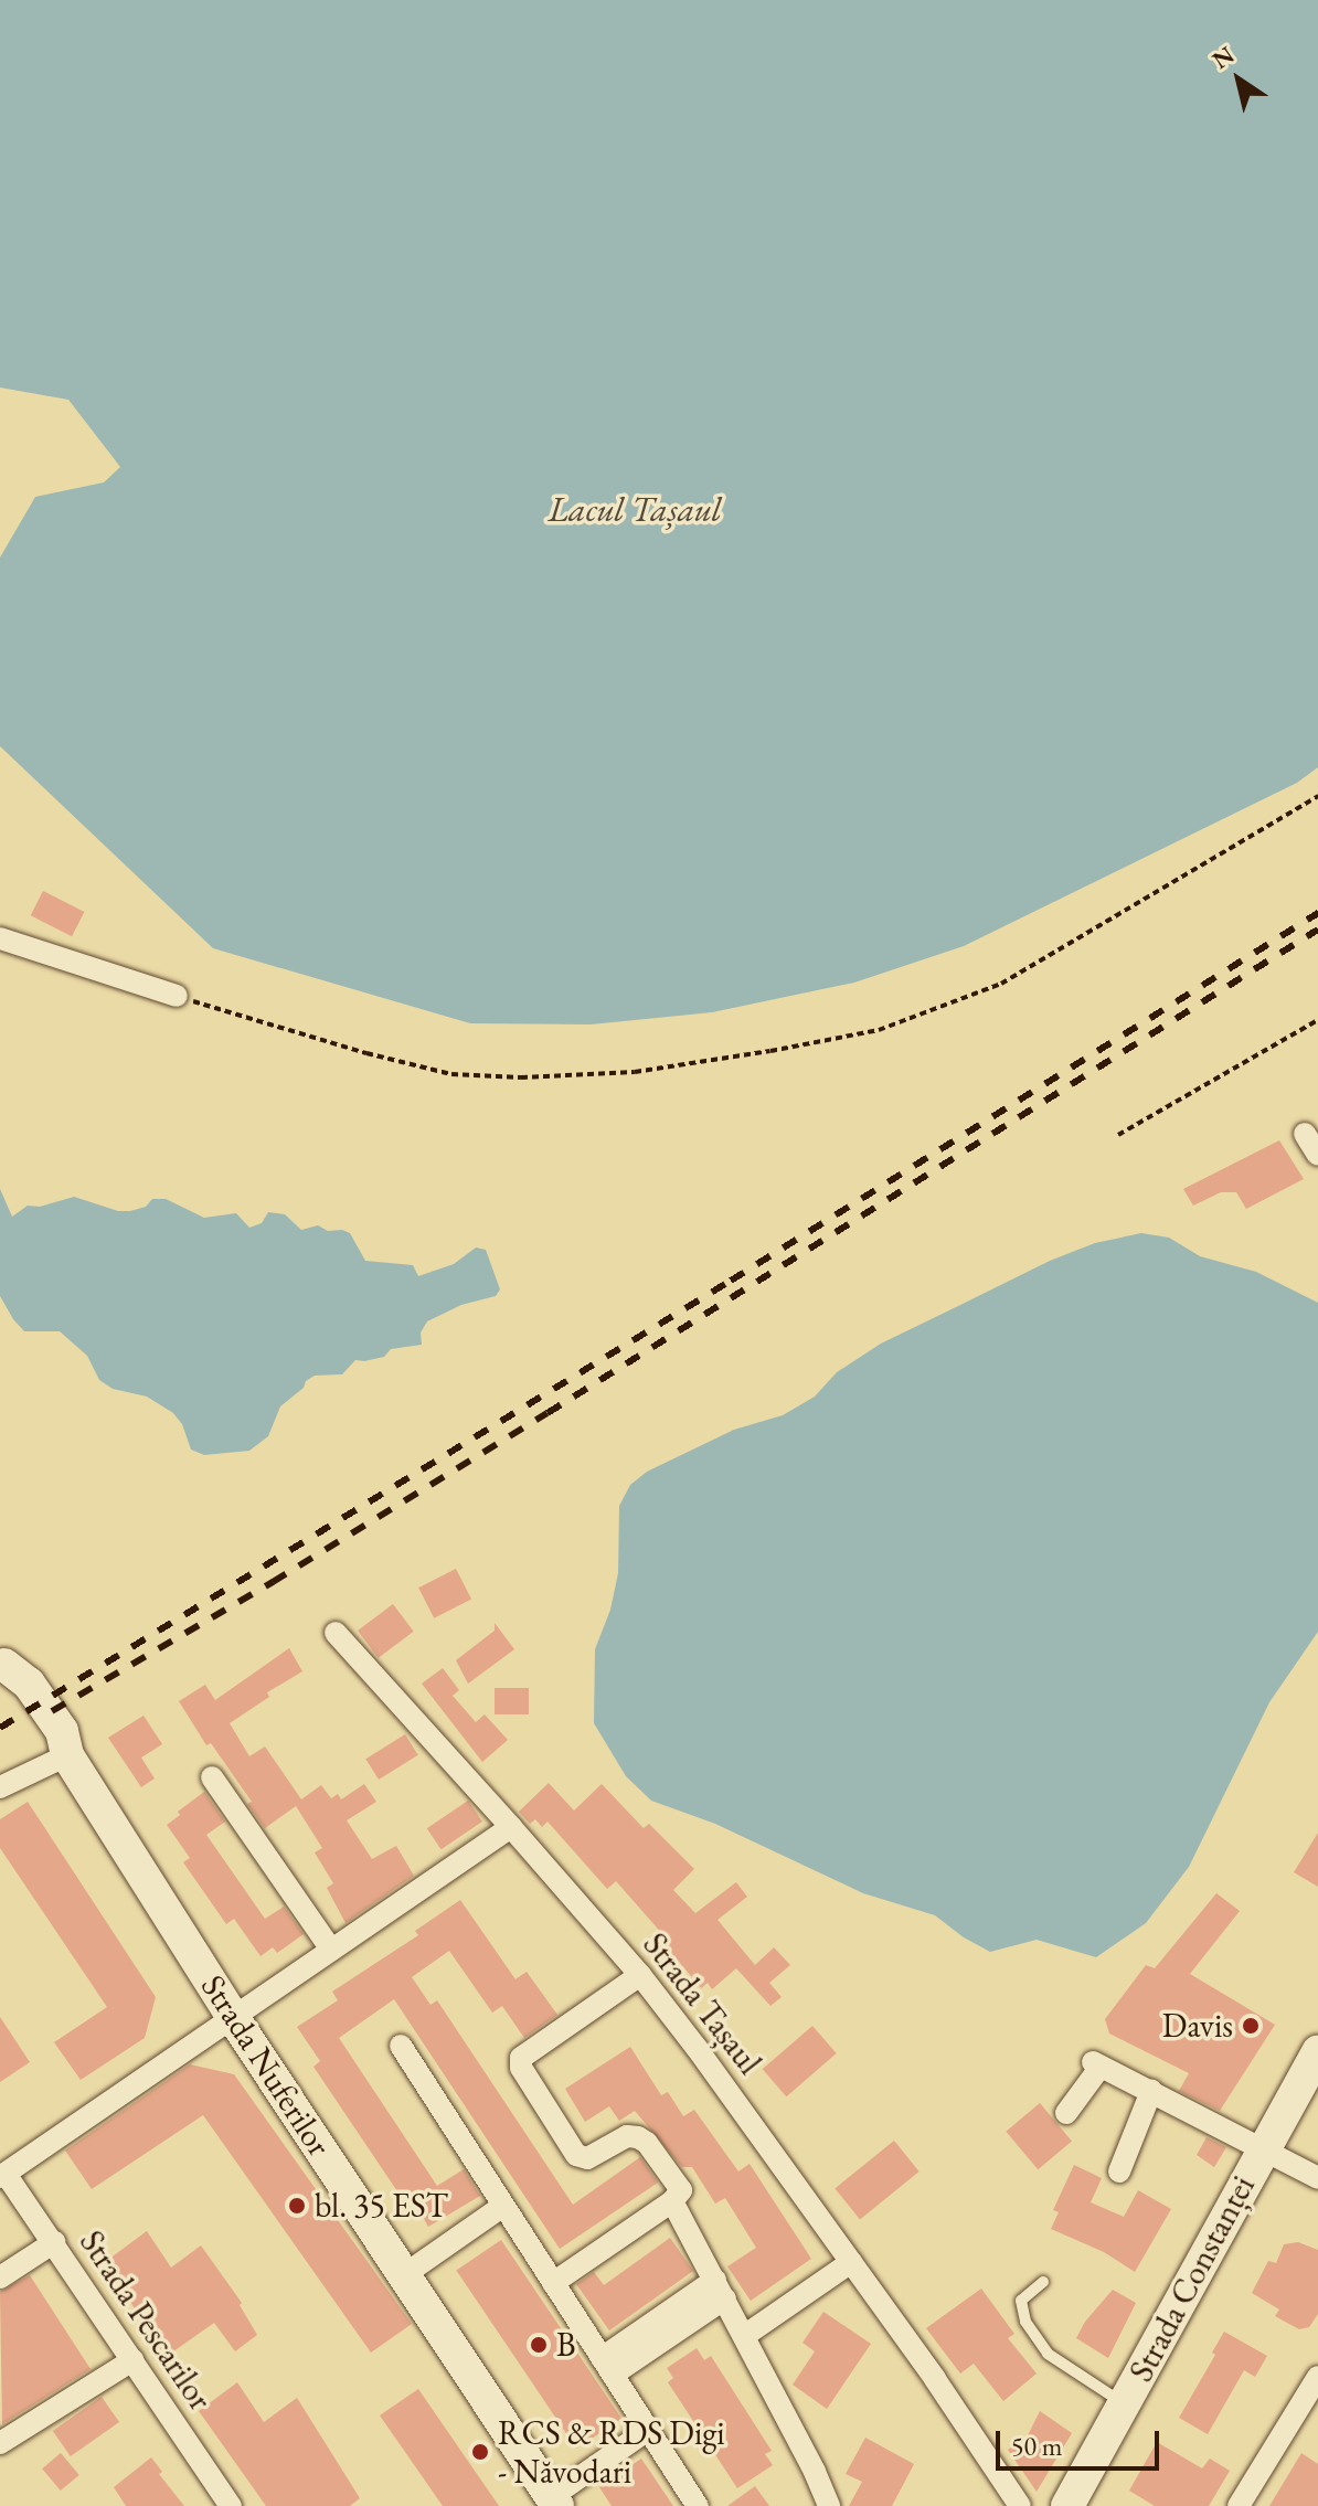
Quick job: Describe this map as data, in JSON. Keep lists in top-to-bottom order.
{
  "streets": {
    "street": [
      "Strada Tașaul",
      "Strada Nuferilor",
      "Strada Constanței",
      "Strada Pescarilor"
    ]
  },
  "water": ["Lacul Tașaul"],
  "places": [
    "Davis",
    "bl. 35 EST",
    "B",
    "RCS & RDS Digi - Năvodari"
  ],
  "scale_bar": "50 m",
  "north": "top left"
}
